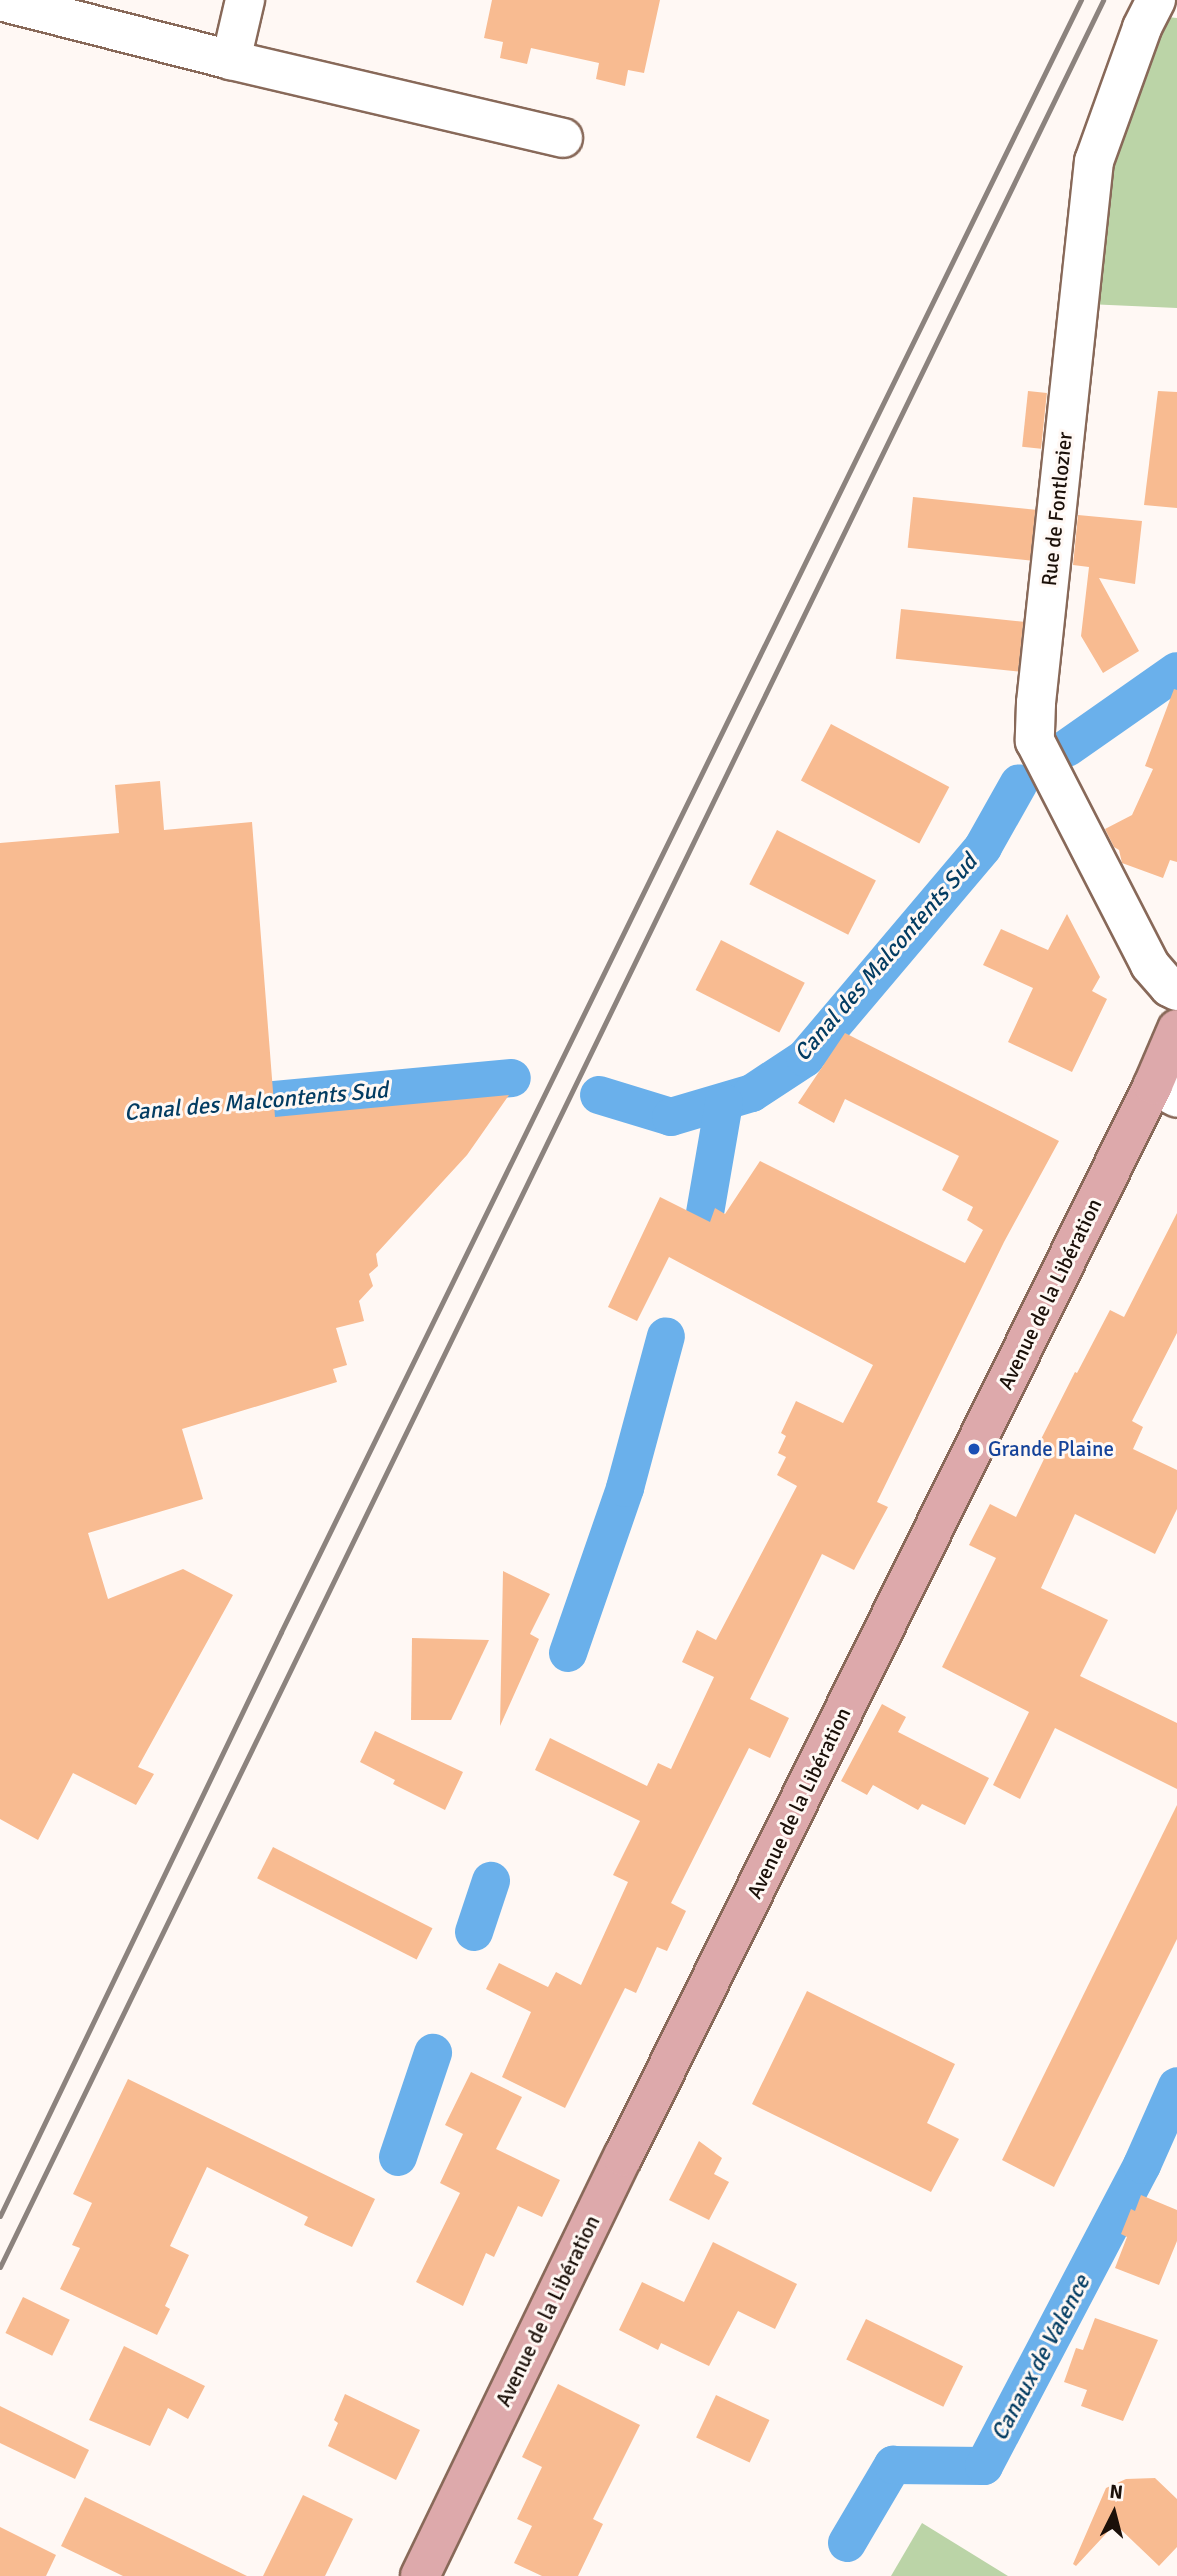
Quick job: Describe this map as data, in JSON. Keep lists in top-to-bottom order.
{
  "streets": {
    "main road": ["Avenue de la Libération"],
    "street": ["Rue de Fontlozier"]
  },
  "water": ["Canal des Malcontents Sud", "Canaux de Valence"],
  "places": ["Grande Plaine"],
  "north": "top"
}
